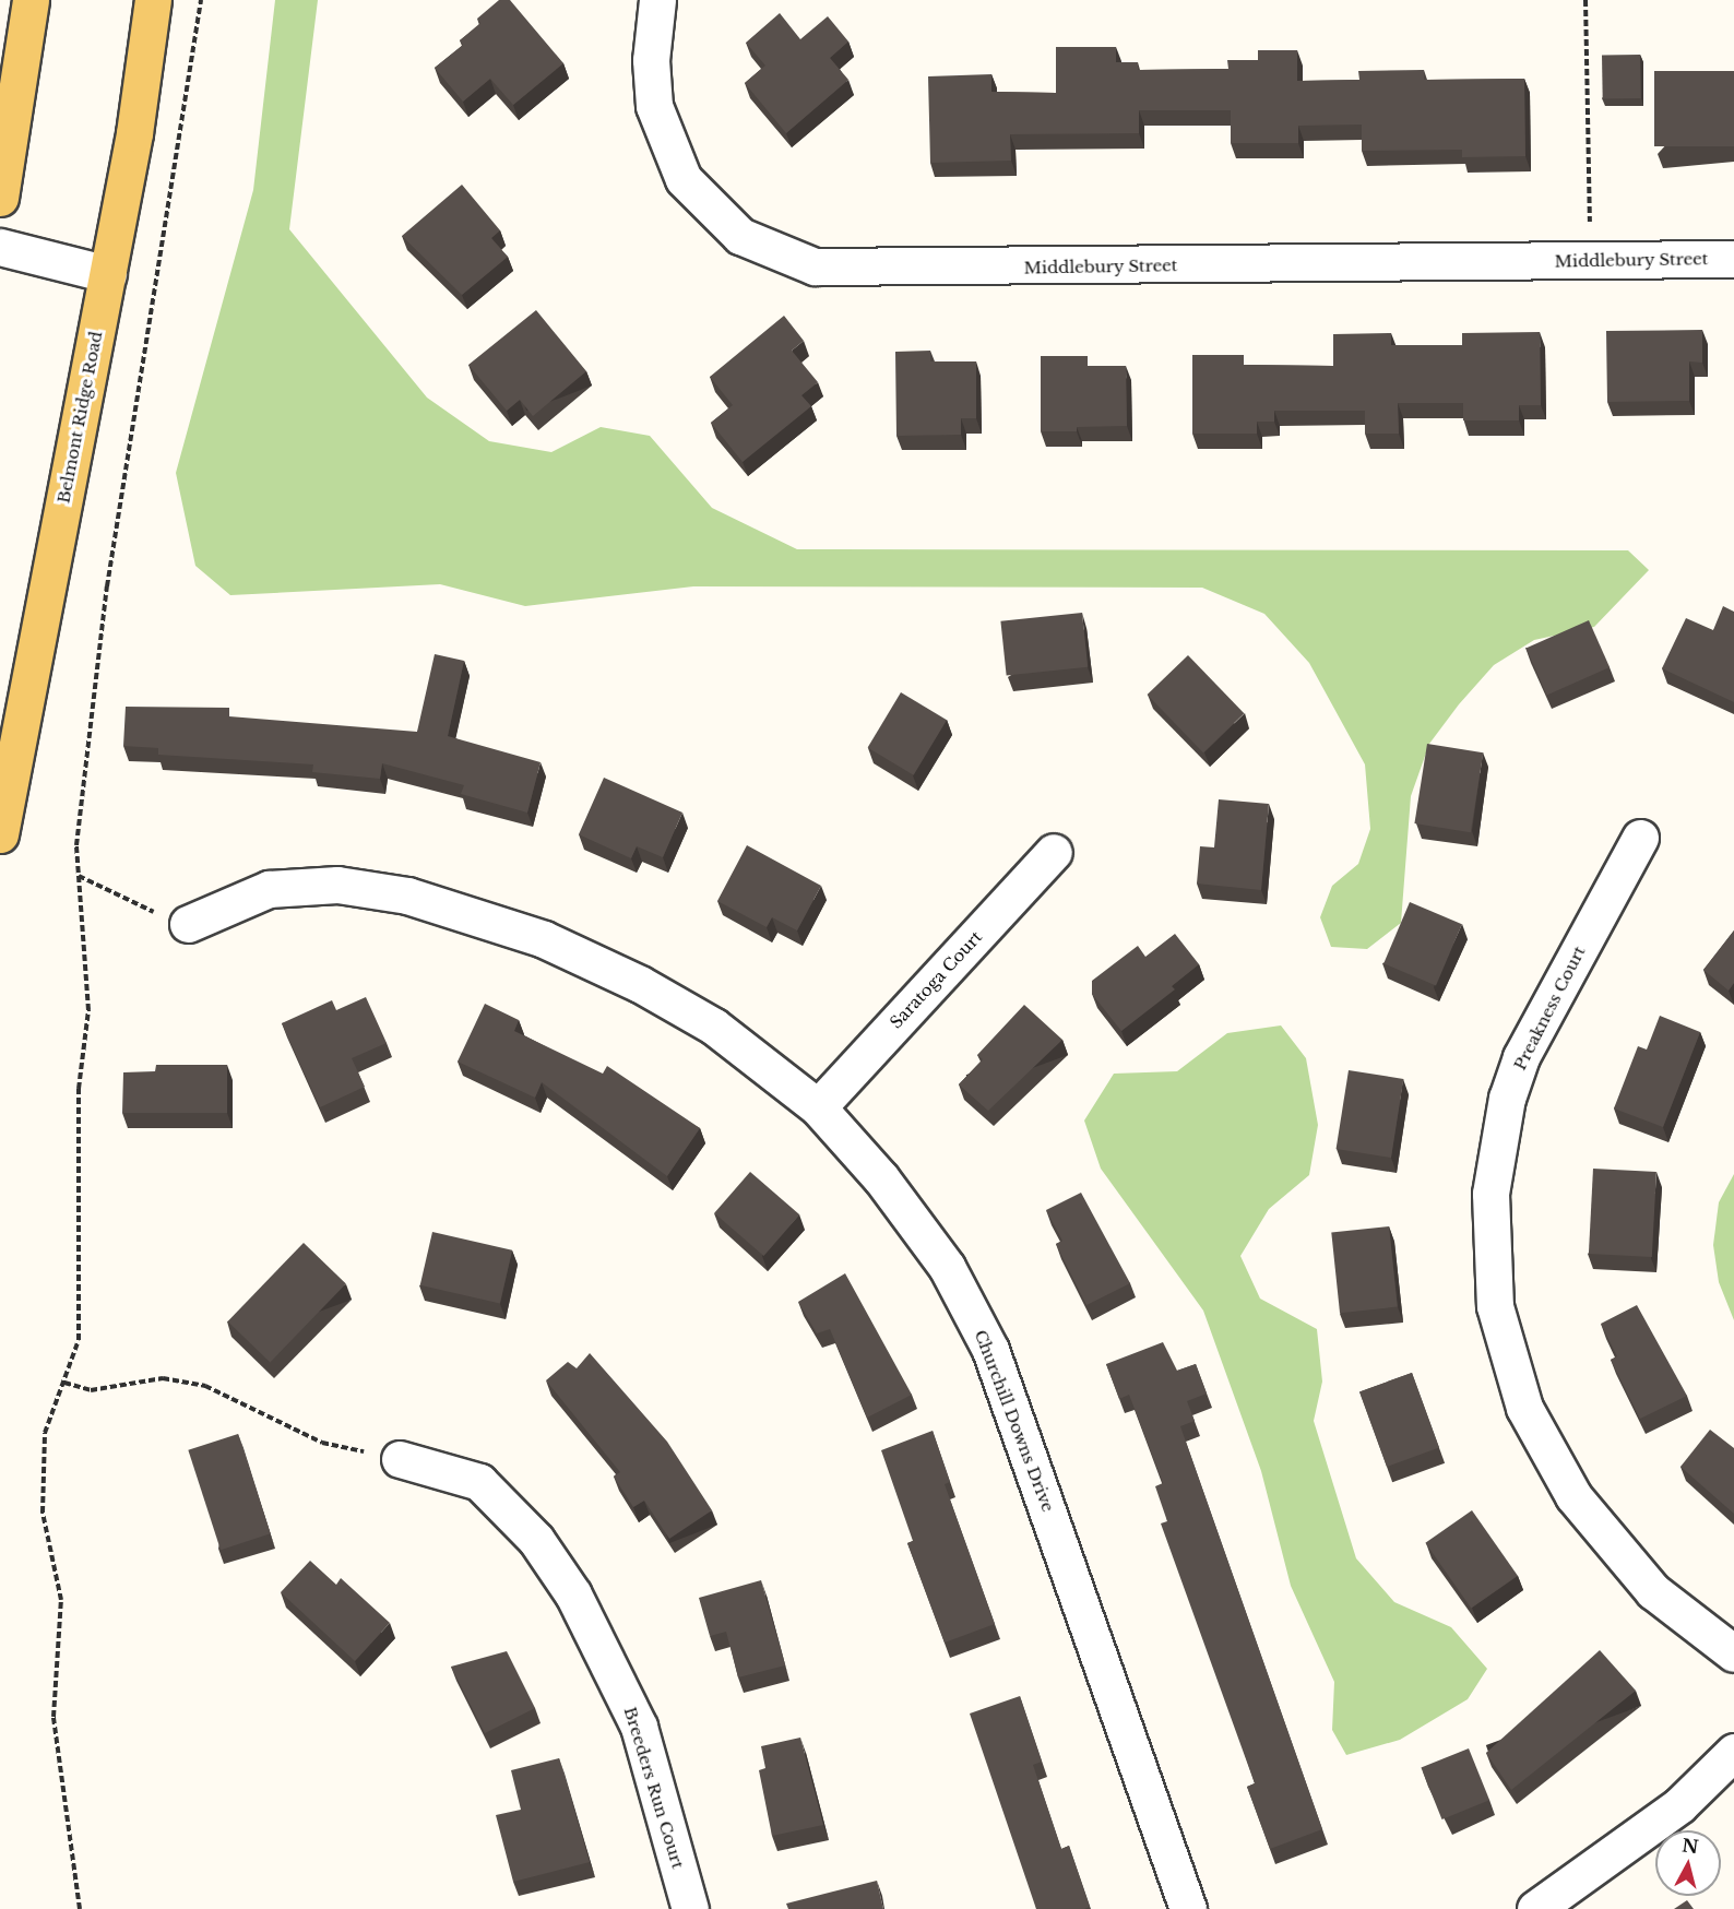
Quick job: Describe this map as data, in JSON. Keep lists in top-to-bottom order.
{
  "streets": {
    "main road": ["Belmont Ridge Road"],
    "street": [
      "Middlebury Street",
      "Saratoga Court",
      "Preakness Court",
      "Churchill Downs Drive",
      "Breeders Run Court"
    ]
  },
  "crossings": [
    ["Saratoga Court", "Churchill Downs Drive"]
  ],
  "north": "top"
}
